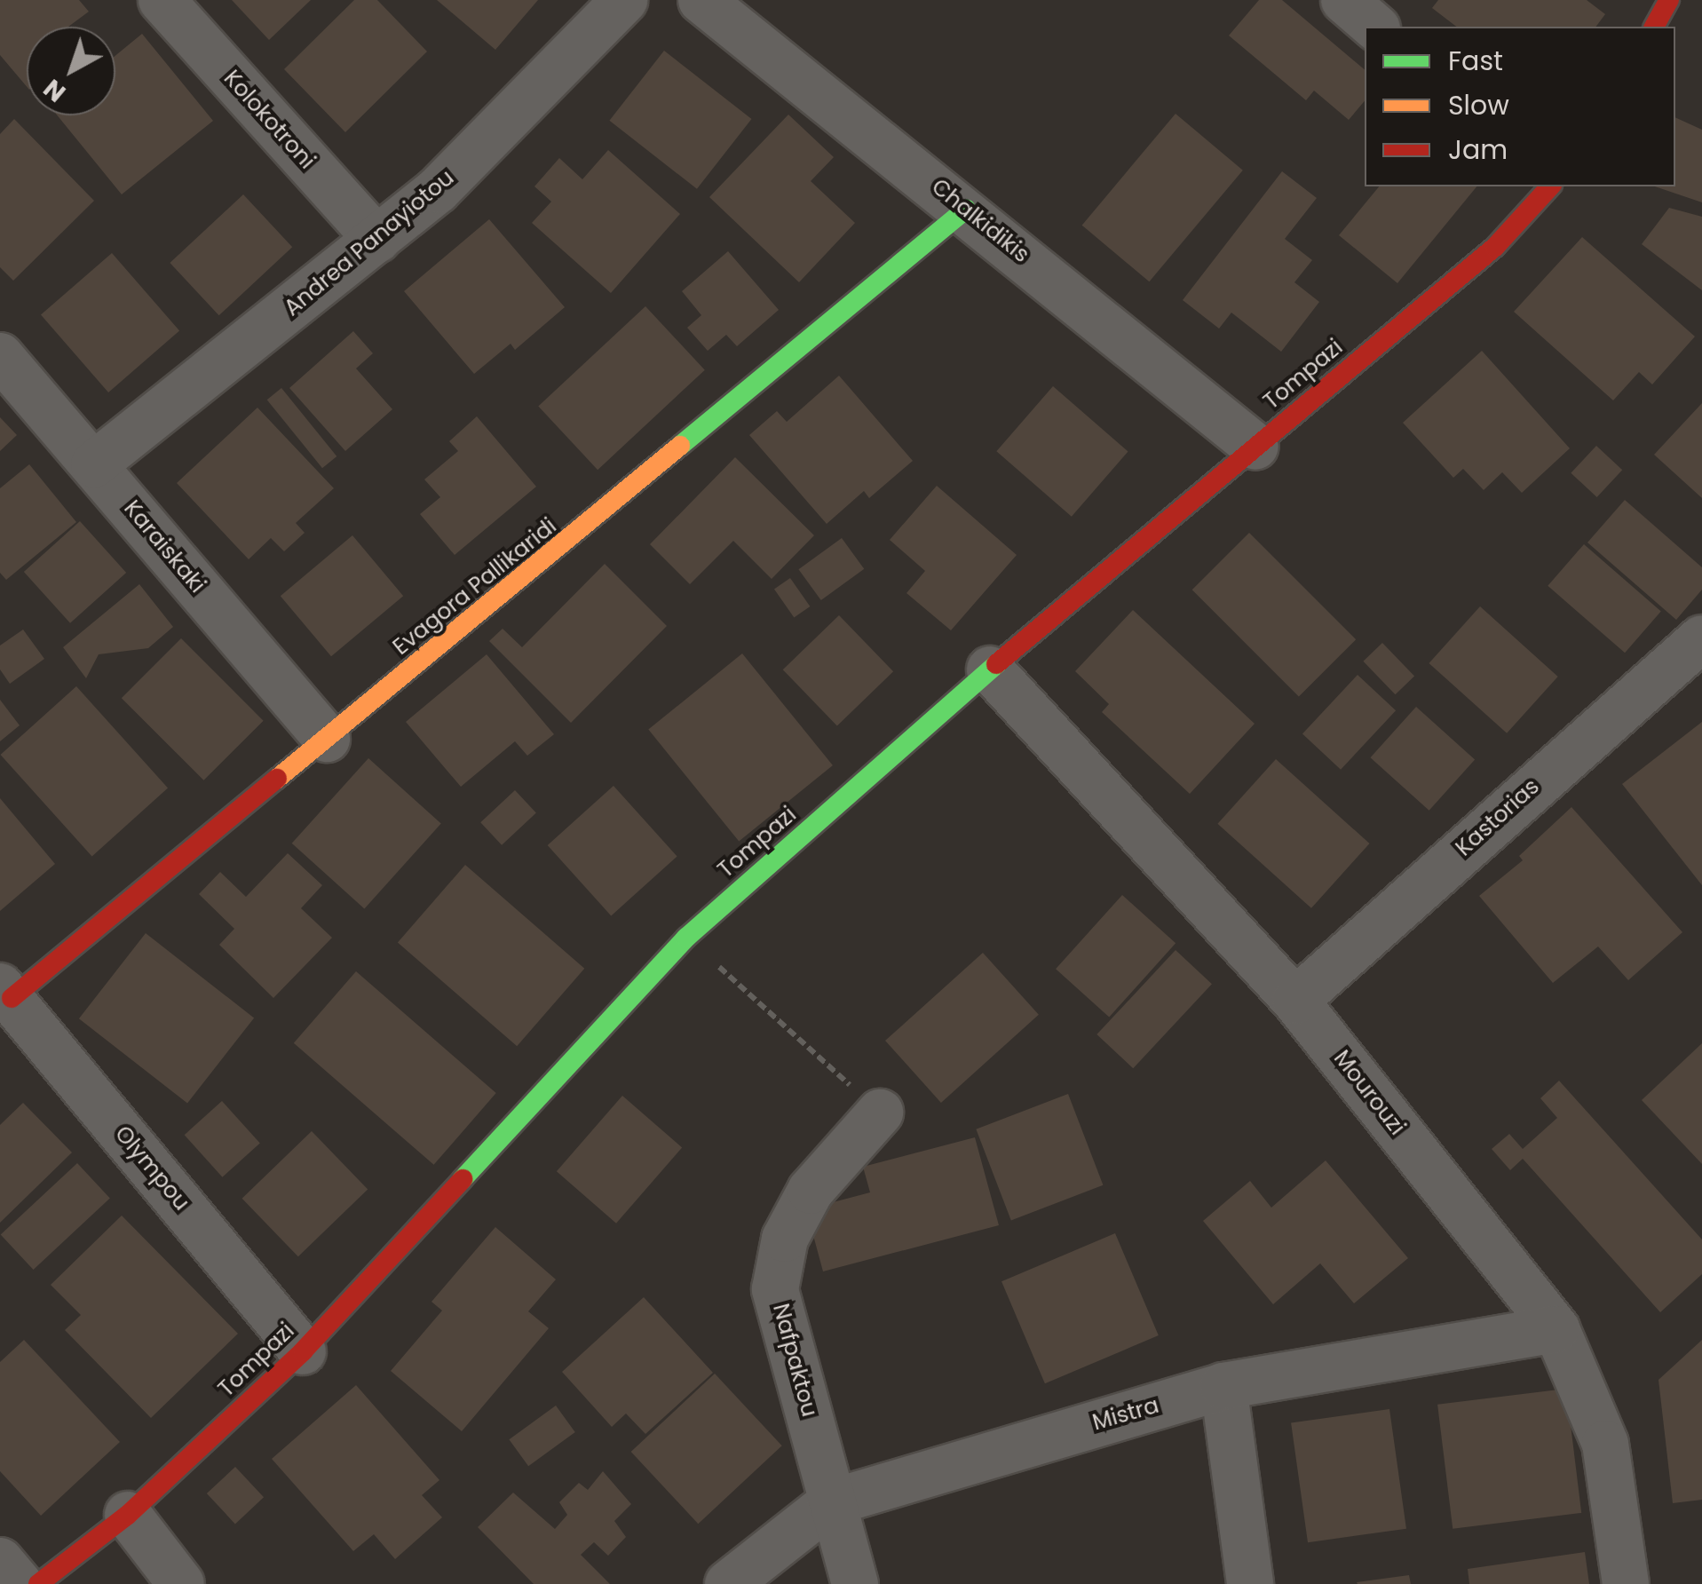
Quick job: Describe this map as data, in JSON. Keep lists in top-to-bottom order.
{
  "streets": {
    "street": [
      "Kolokotroni",
      "Chalkidikis",
      "Andrea Panayiotou",
      "Tompazi",
      "Karaiskaki",
      "Evagora Pallikaridi",
      "Kastorias",
      "Mourouzi",
      "Olympou",
      "Nafpaktou",
      "Mistra"
    ]
  },
  "crossings": [
    ["Kolokotroni", "Andrea Panayiotou"],
    ["Chalkidikis", "Tompazi"],
    ["Chalkidikis", "Evagora Pallikaridi"],
    ["Andrea Panayiotou", "Karaiskaki"],
    ["Tompazi", "Mourouzi"],
    ["Tompazi", "Olympou"],
    ["Karaiskaki", "Evagora Pallikaridi"],
    ["Evagora Pallikaridi", "Olympou"],
    ["Kastorias", "Mourouzi"],
    ["Mourouzi", "Mistra"],
    ["Nafpaktou", "Mistra"]
  ],
  "legend": ["Fast", "Slow", "Jam"],
  "north": "bottom left"
}
